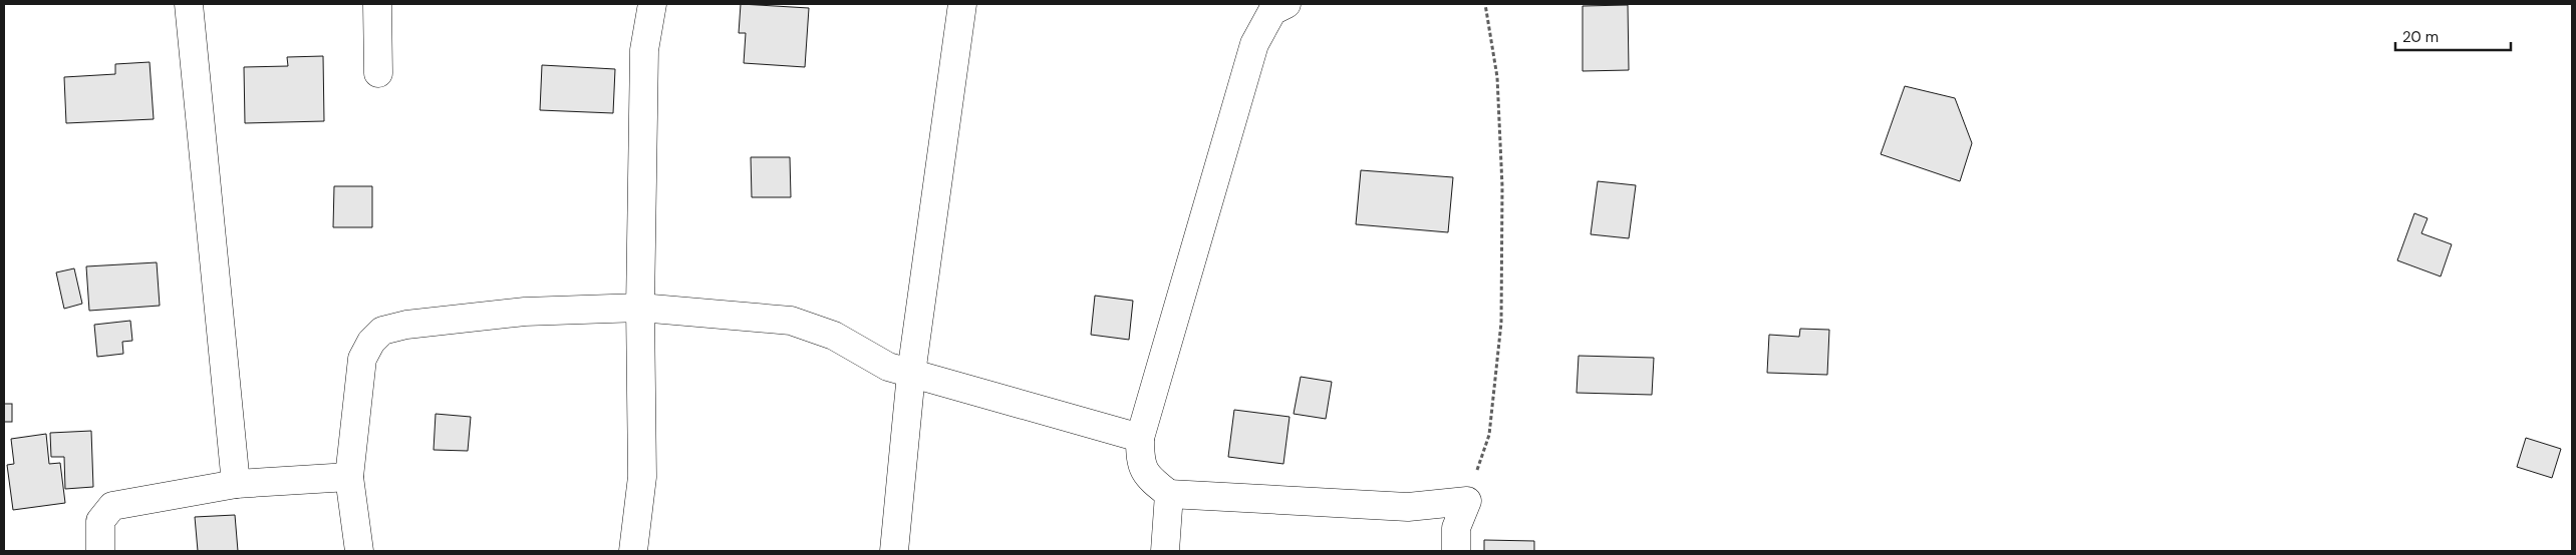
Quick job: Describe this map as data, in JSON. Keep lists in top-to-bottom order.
{
  "scale_bar": "20 m"
}
